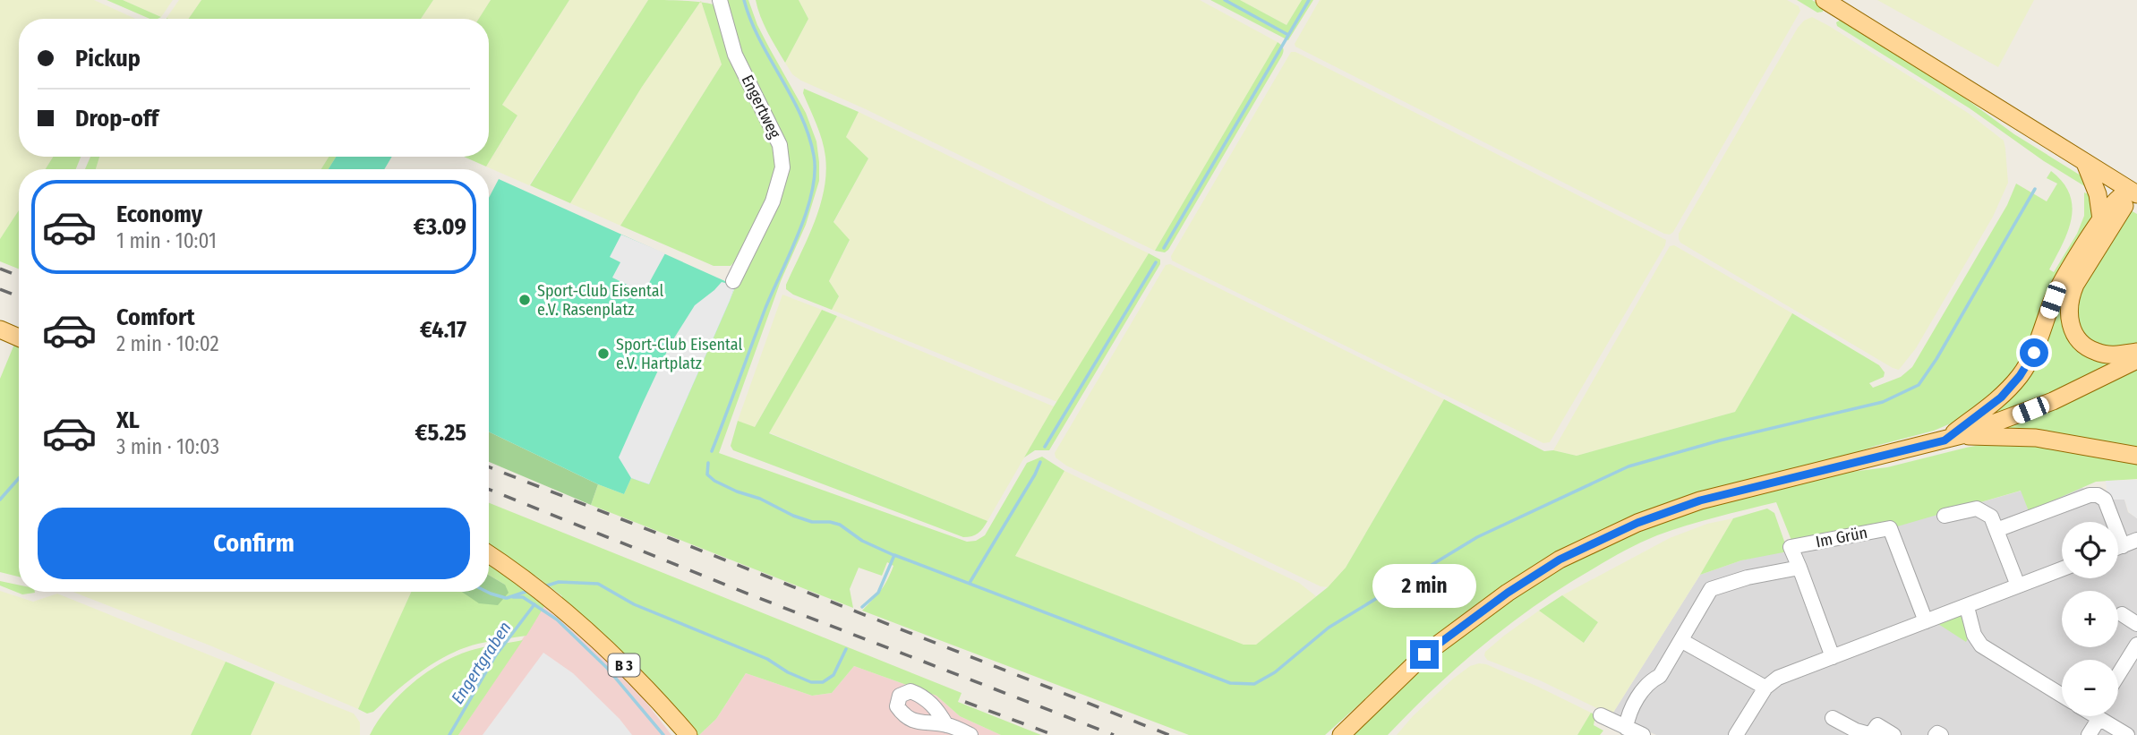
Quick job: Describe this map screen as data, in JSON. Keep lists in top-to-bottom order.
{
  "streets": {
    "main road": ["B 3"],
    "street": ["Engertweg", "Im Grün"]
  },
  "water": ["Engertgraben"],
  "places": ["Sport-Club Eisental e.V. Rasenplatz", "Sport-Club Eisental e.V. Hartplatz"],
  "page": {
    "banner": ["Pickup", "Drop-off"],
    "list": [
      {
        "name": "Economy",
        "note": "1 min · 10:01",
        "value": "€3.09"
      },
      {
        "name": "Comfort",
        "note": "2 min · 10:02",
        "value": "€4.17"
      },
      {
        "name": "XL",
        "note": "3 min · 10:03",
        "value": "€5.25"
      }
    ],
    "buttons": "Confirm",
    "map_buttons": ["+", "−"],
    "bubble": "2 min"
  }
}
